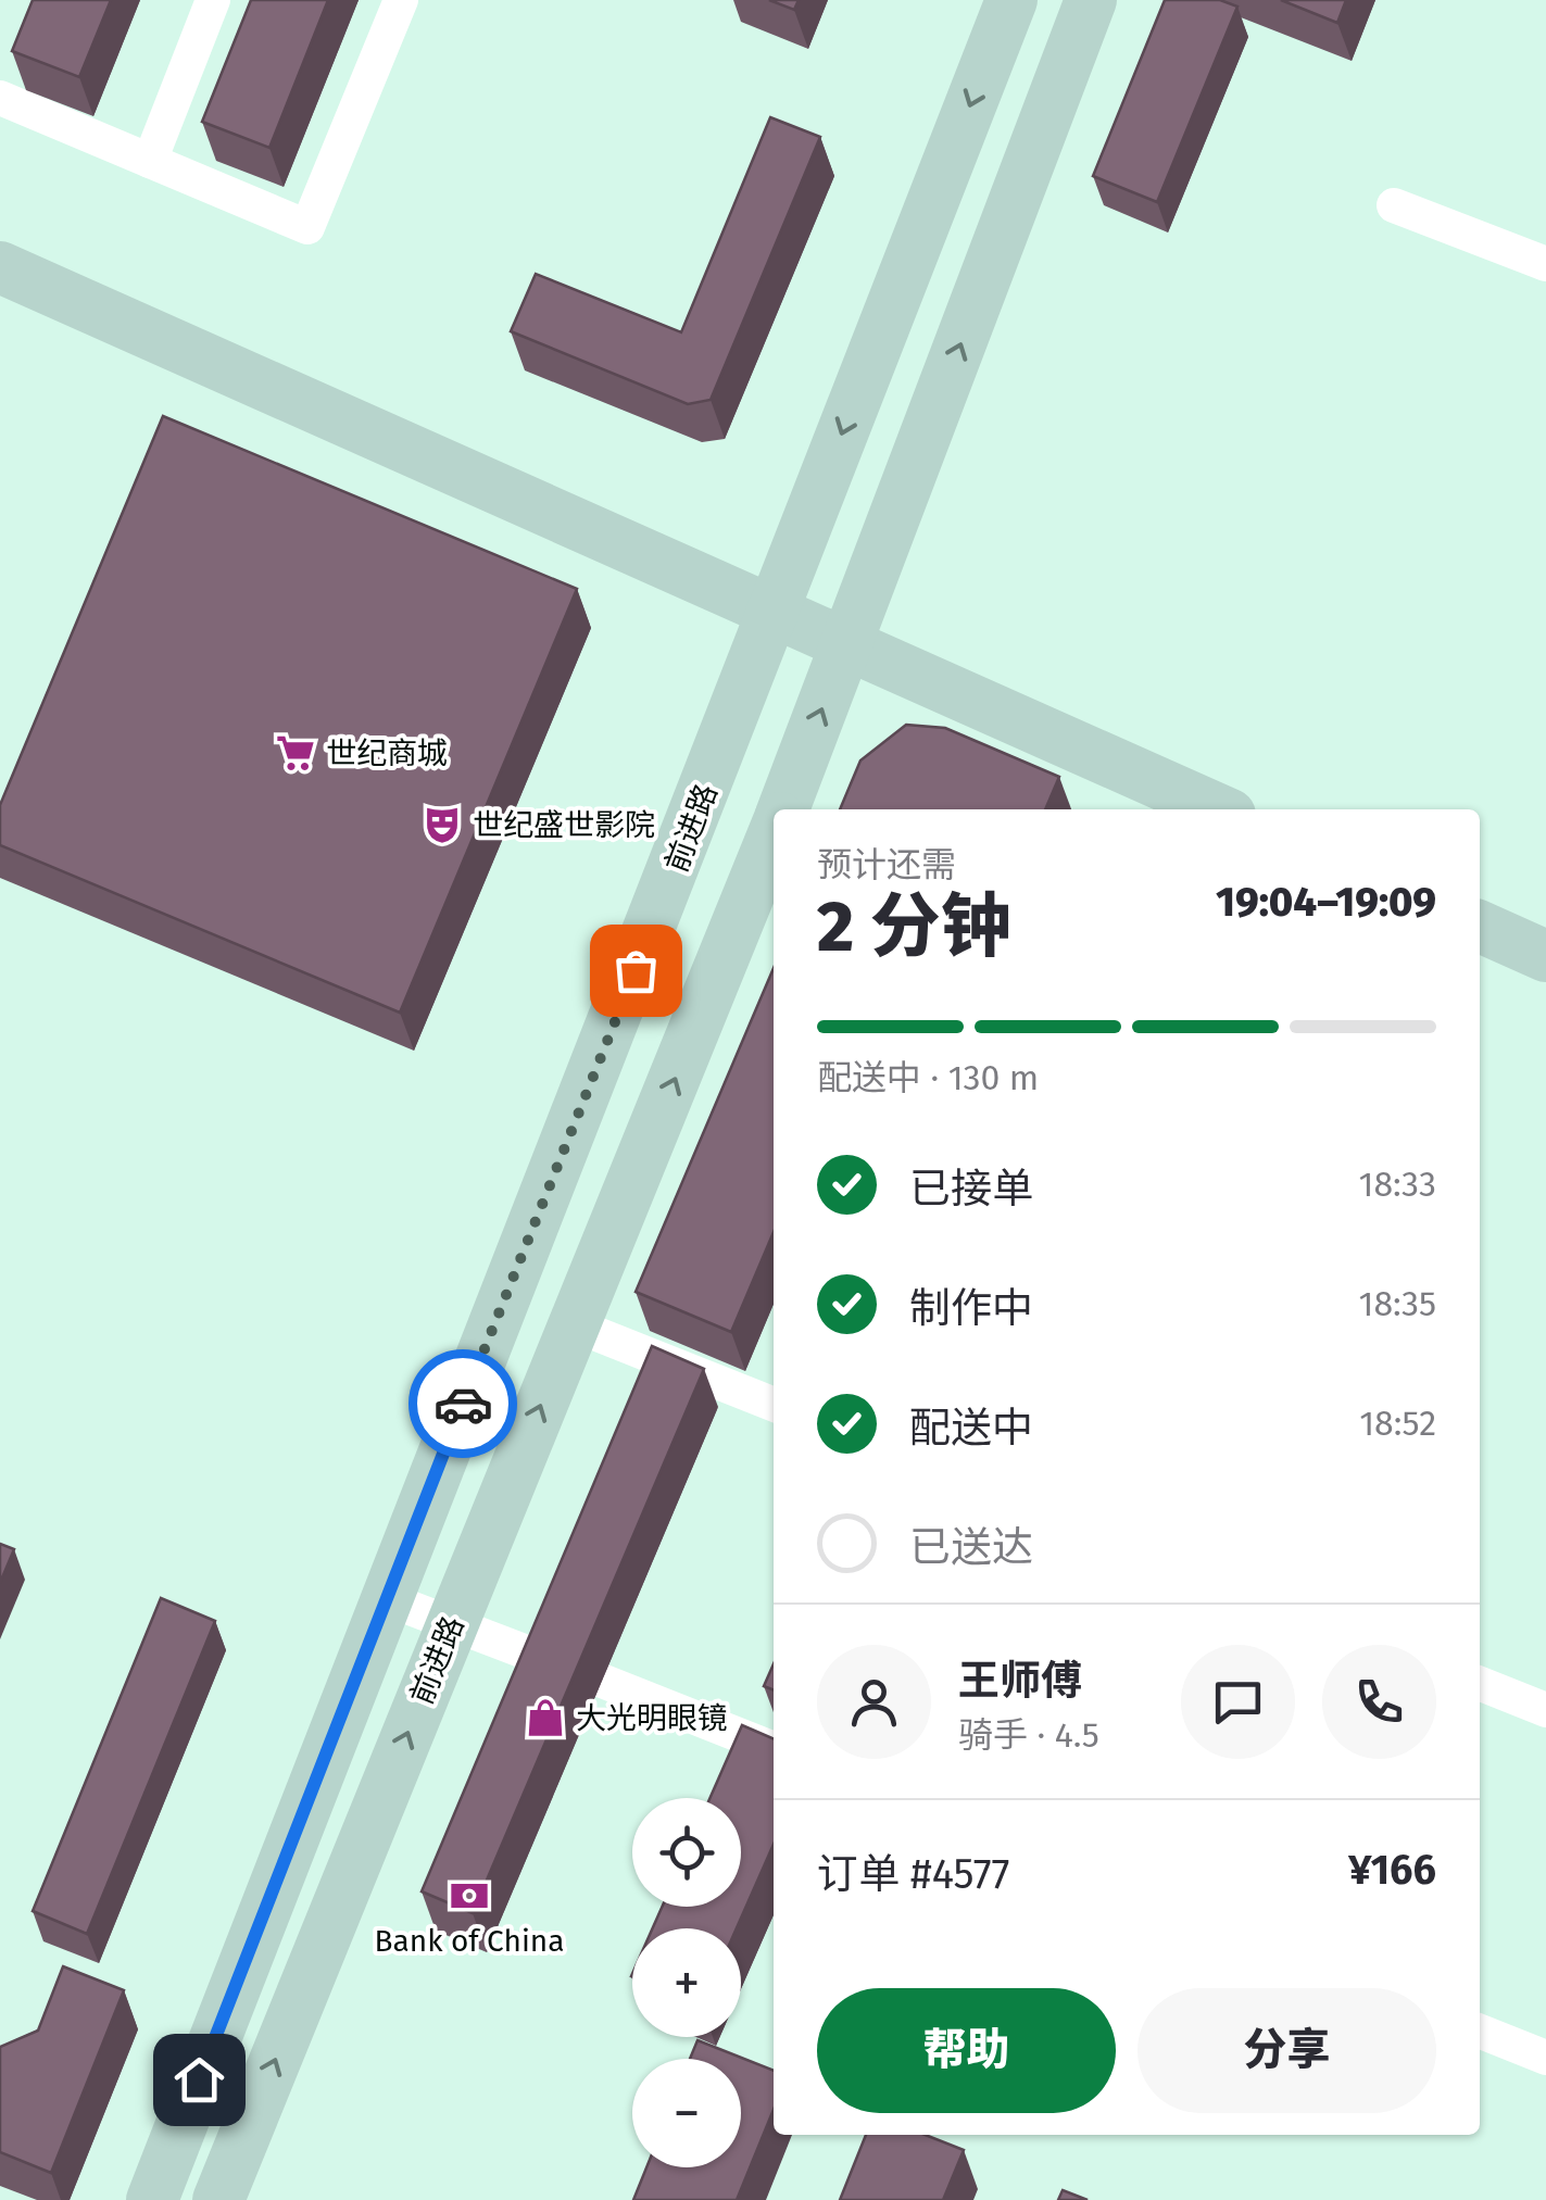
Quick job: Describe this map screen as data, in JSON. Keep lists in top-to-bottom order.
{
  "streets": {
    "main road": ["前进路"]
  },
  "places": {
    "supermarket": ["世纪商城"],
    "theatre": ["世纪盛世影院"],
    "shop": ["大光明眼镜"],
    "bank": ["Bank of China"]
  },
  "page": {
    "heading": ["2 分钟", "预计还需", "19:04–19:09"],
    "panel": [
      "王师傅",
      "骑手 · 4.5",
      "订单 #4577",
      "¥166"
    ],
    "bar": "配送中 · 130 m",
    "list": [
      ["已接单", "18:33"],
      ["制作中", "18:35"],
      ["配送中", "18:52"],
      "已送达"
    ],
    "map_buttons": ["+", "−"],
    "buttons": ["帮助", "分享"]
  }
}
